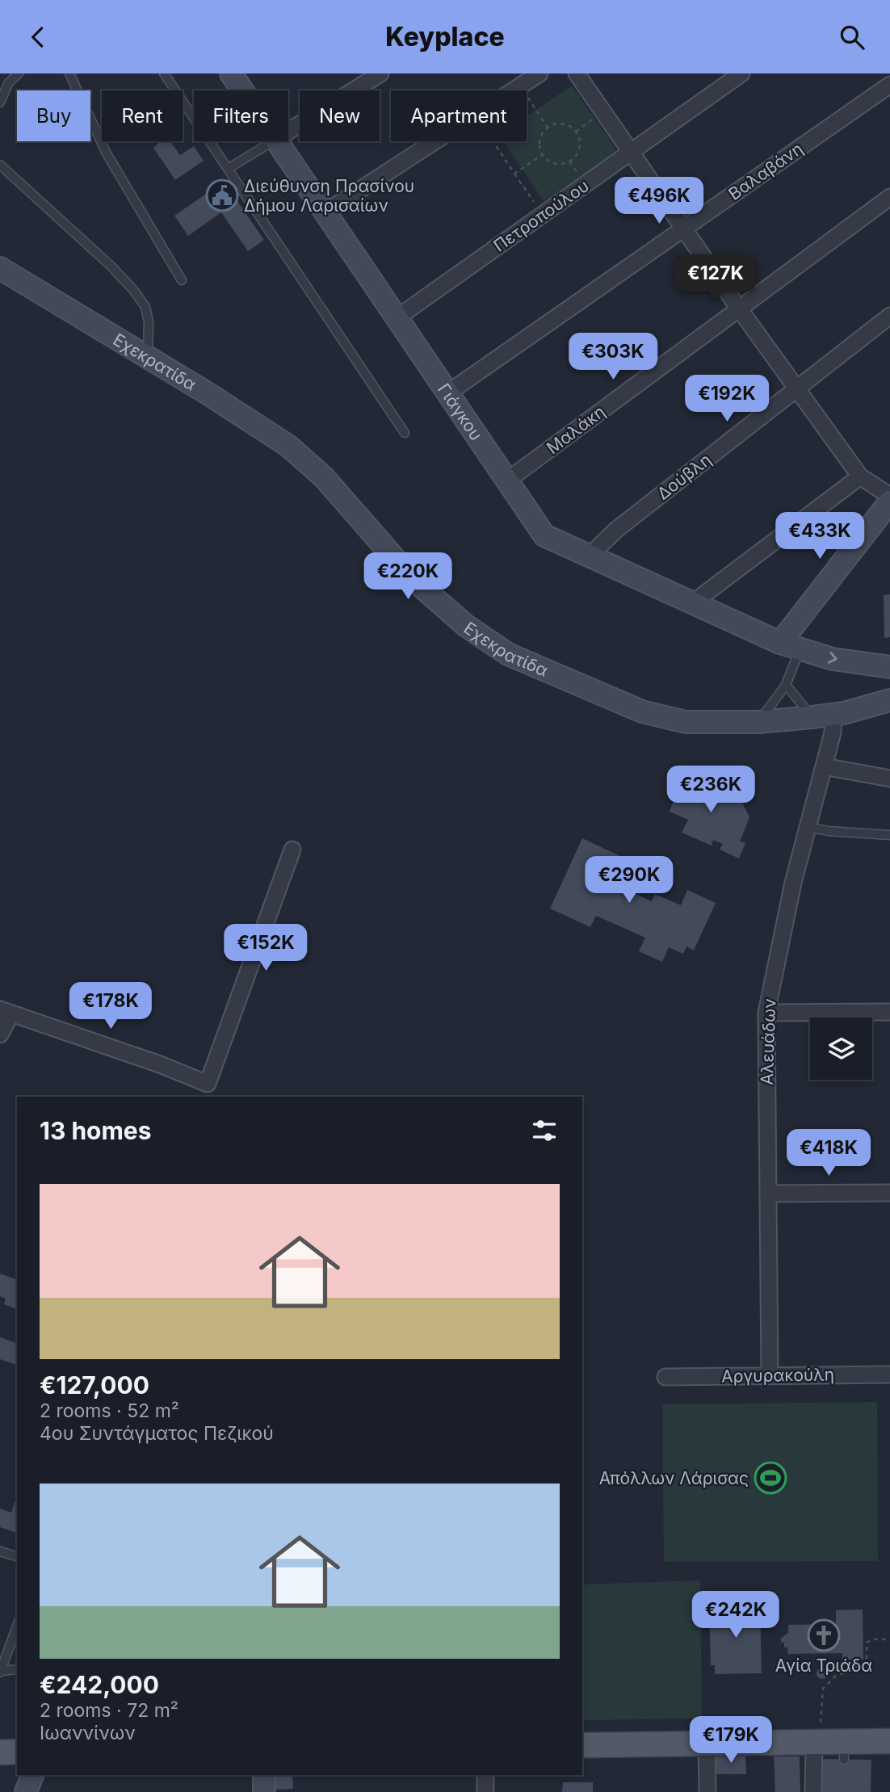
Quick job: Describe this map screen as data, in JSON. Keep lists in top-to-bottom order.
{
  "streets": {
    "street": [
      "Βαλαβάνη",
      "Πετροπούλου",
      "Εχεκρατίδα",
      "Γιάγκου",
      "Μαλάκη",
      "Δούβλη",
      "Αλευάδων",
      "Αργυρακούλη"
    ]
  },
  "crossings": [
    ["Βαλαβάνη", "Γιάγκου"],
    ["Πετροπούλου", "Γιάγκου"],
    ["Εχεκρατίδα", "Αλευάδων"],
    ["Γιάγκου", "Μαλάκη"],
    ["Γιάγκου", "Δούβλη"],
    ["Αλευάδων", "Αργυρακούλη"]
  ],
  "places": {
    "public building": ["Διεύθυνση Πρασίνου Δήμου Λαρισαίων"],
    "sports": ["Απόλλων Λάρισας"],
    "church": ["Αγία Τριάδα"]
  },
  "page": {
    "header": "Keyplace",
    "chip": [
      "Buy",
      "Rent",
      "Filters",
      "New",
      "Apartment"
    ],
    "price": [
      "€496K",
      "€127K",
      "€303K",
      "€192K",
      "€433K",
      "€220K",
      "€236K",
      "€290K",
      "€152K",
      "€178K",
      "€418K",
      "€242K",
      "€179K"
    ],
    "heading": "13 homes",
    "list": [
      {
        "name": "€127,000",
        "note": "2 rooms · 52 m² · 4ου Συντάγματος Πεζικού"
      },
      {
        "name": "€242,000",
        "note": "2 rooms · 72 m² · Ιωαννίνων"
      }
    ]
  }
}
